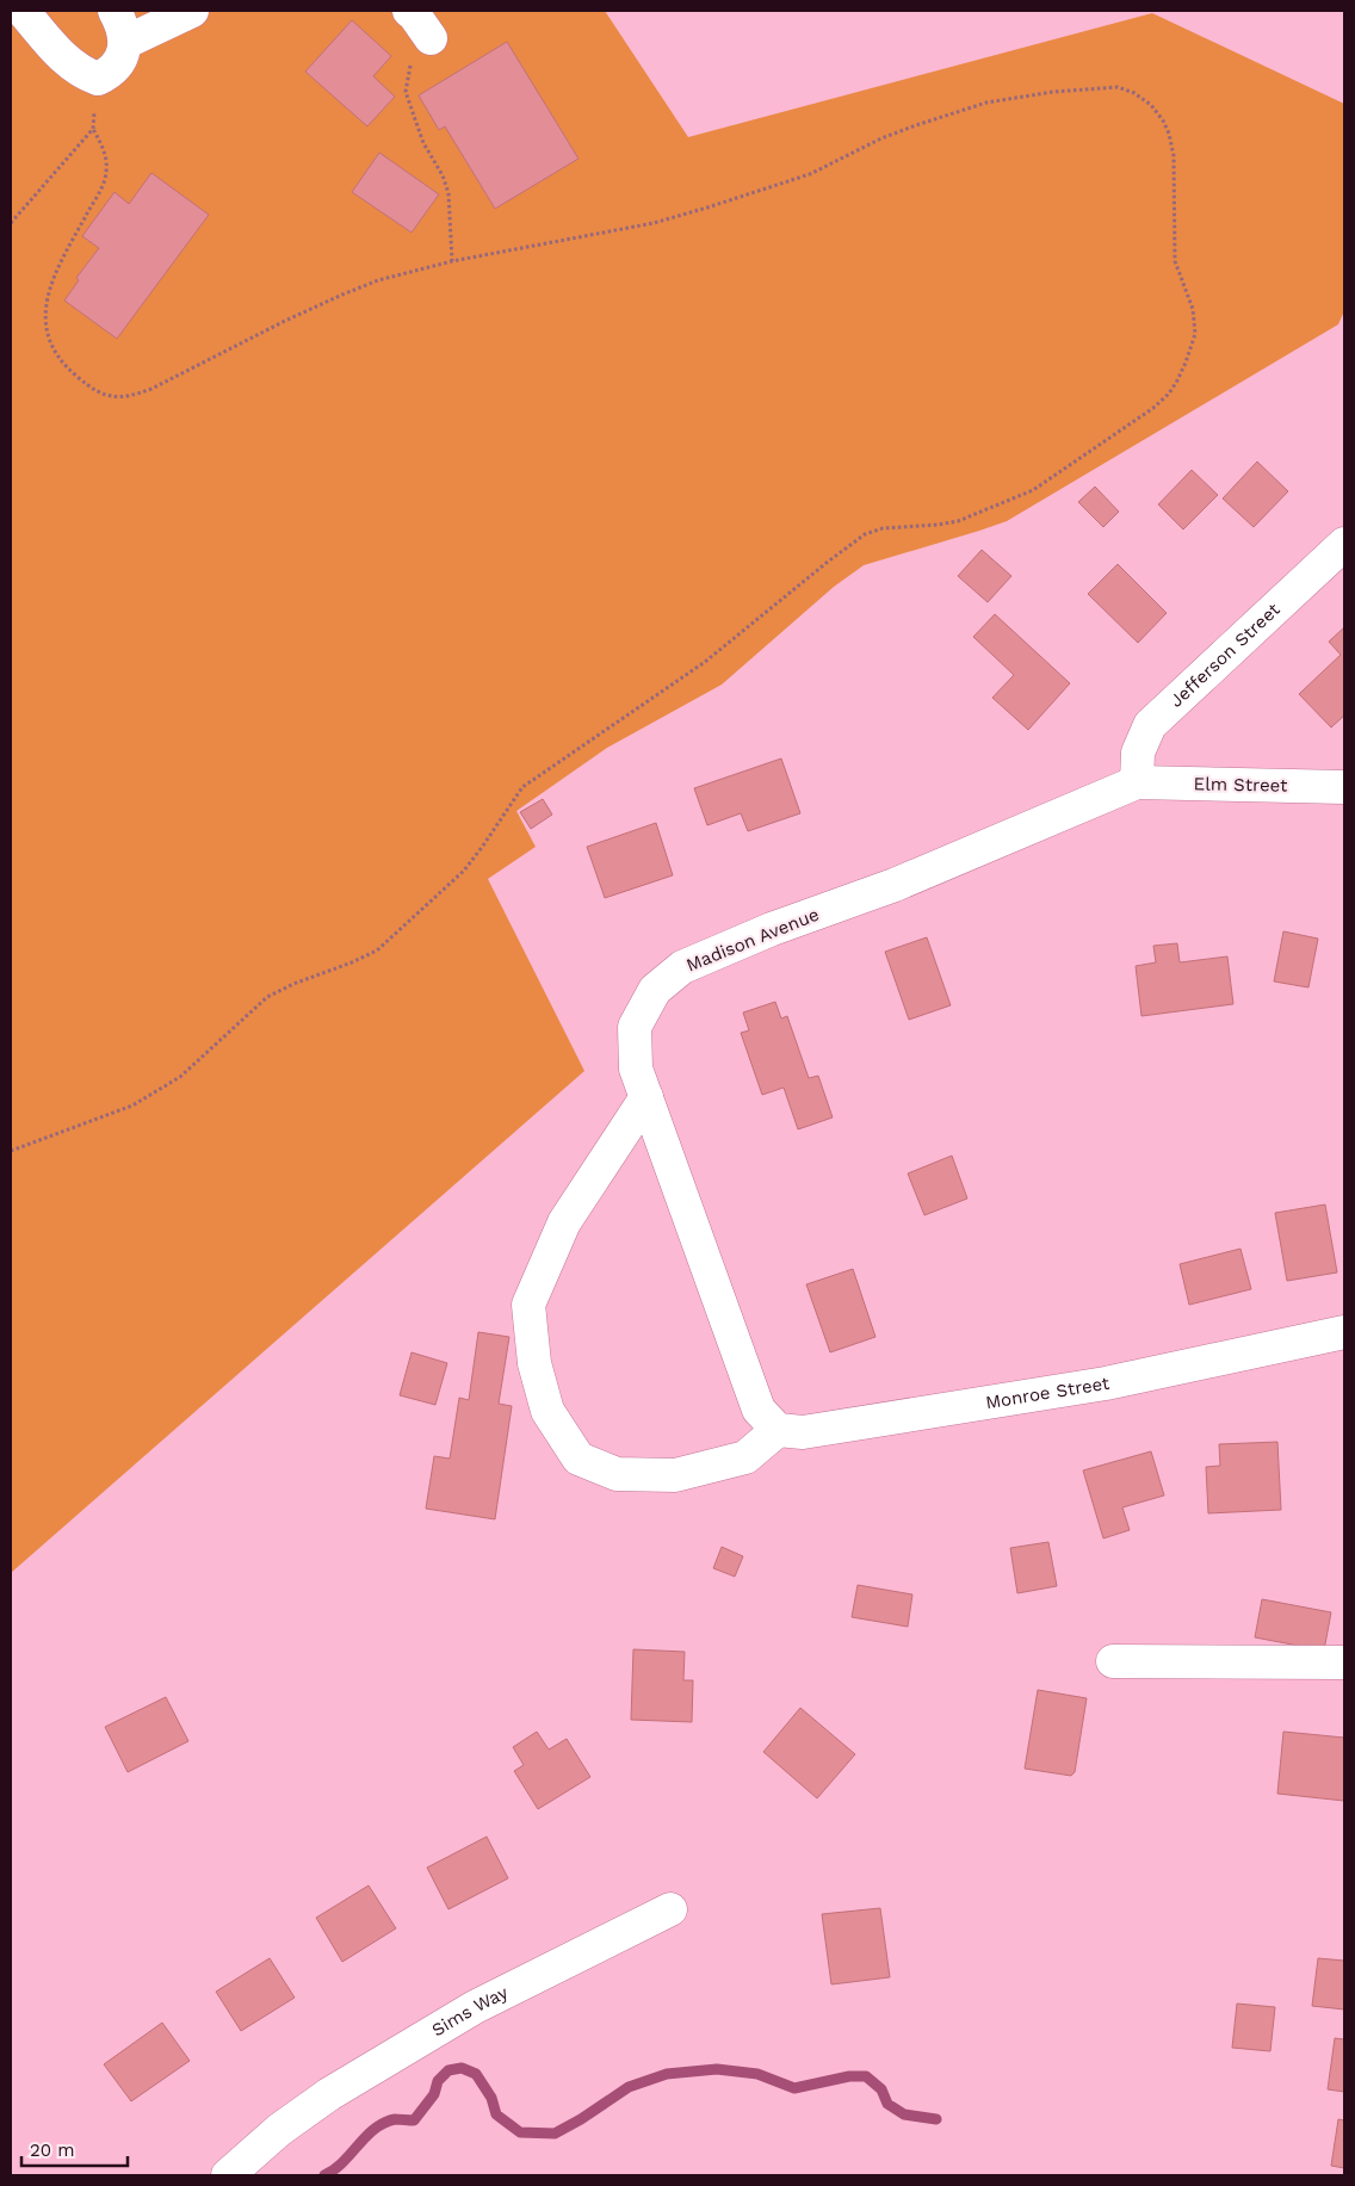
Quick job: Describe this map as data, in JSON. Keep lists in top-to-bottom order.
{
  "streets": {
    "street": [
      "Jefferson Street",
      "Elm Street",
      "Madison Avenue",
      "Monroe Street",
      "Sims Way"
    ]
  },
  "crossings": [
    ["Jefferson Street", "Elm Street"],
    ["Jefferson Street", "Madison Avenue"],
    ["Elm Street", "Madison Avenue"],
    ["Madison Avenue", "Monroe Street"]
  ],
  "scale_bar": "20 m"
}
